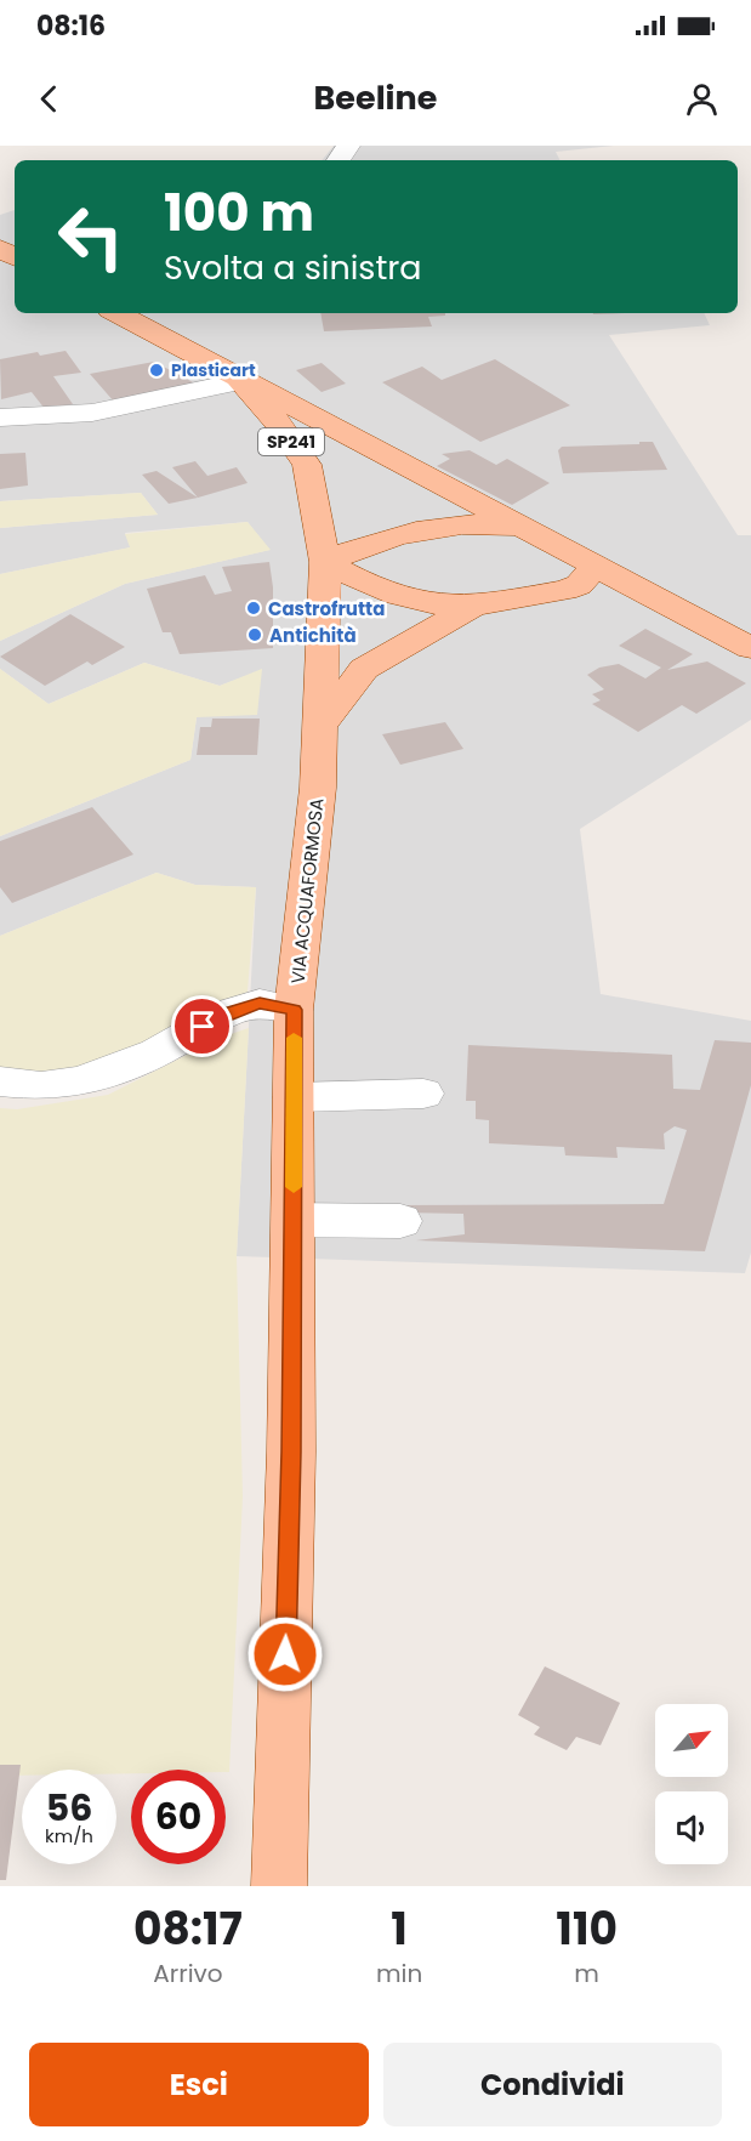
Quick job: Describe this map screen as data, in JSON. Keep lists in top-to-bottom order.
{
  "streets": {
    "main road": ["SP241", "VIA ACQUAFORMOSA"]
  },
  "crossings": [
    ["SP241", "VIA ACQUAFORMOSA"]
  ],
  "places": ["Plasticart", "Castrofrutta", "Antichità"],
  "north": "top right",
  "page": {
    "status": "08:16",
    "header": "Beeline",
    "turn": ["100 m", "Svolta a sinistra"],
    "speed": "56 km/h",
    "limit": "60",
    "eta": [
      "08:17",
      "Arrivo",
      "1",
      "min",
      "110",
      "m"
    ],
    "buttons": ["Esci", "Condividi"]
  }
}
